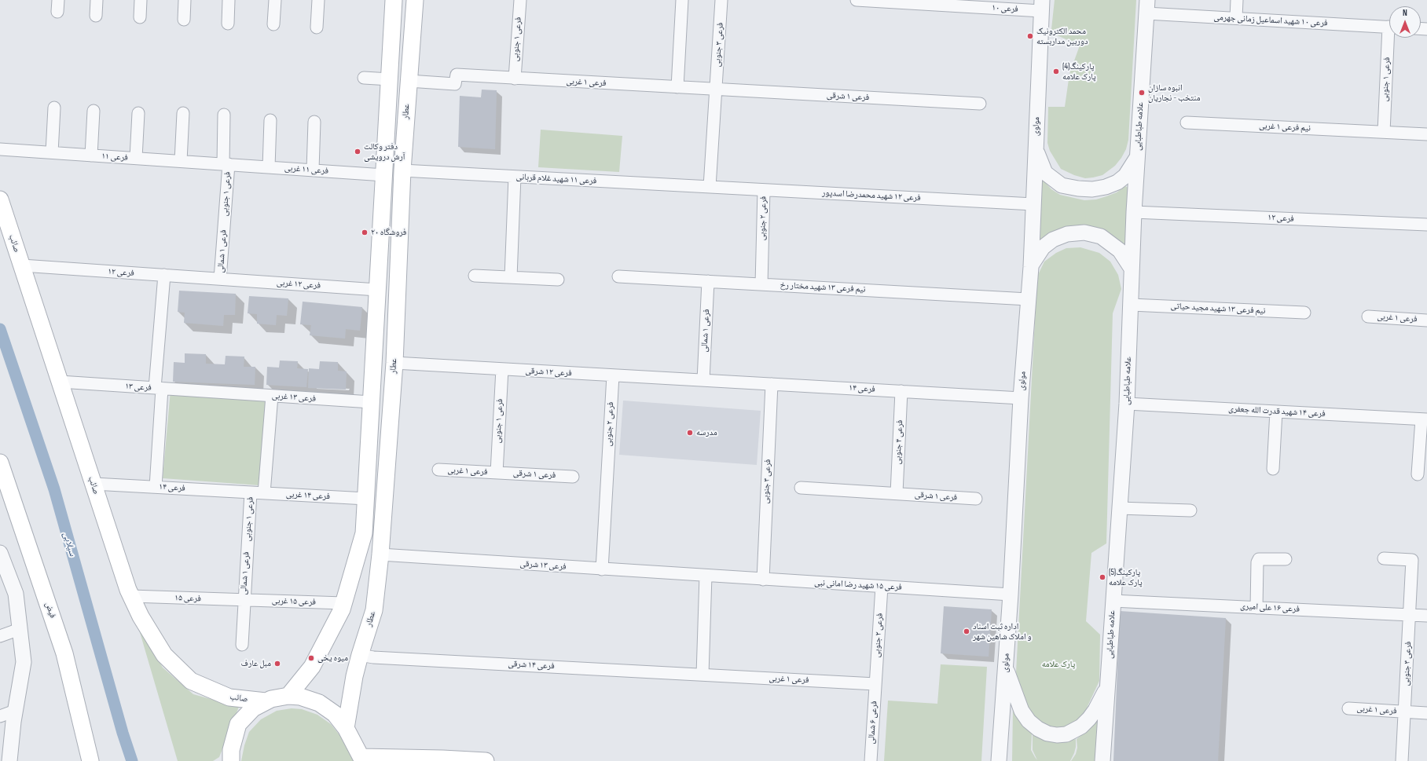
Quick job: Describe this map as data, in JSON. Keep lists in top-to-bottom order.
{
  "streets": {
    "main road": ["عطار", "صائب", "فیض"],
    "street": [
      "فرعی ۱۰",
      "فرعی ۱۰ شهید اسماعیل زمانی جهرمی",
      "فرعی ۱ جنوبی",
      "فرعی ۳ جنوبی",
      "فرعی ۱ غربی",
      "فرعی ۱ شرقی",
      "مولوی",
      "علامه طباطبایی",
      "نیم فرعی ۱ غربی",
      "فرعی ۱۱",
      "فرعی ۱۱ غربی",
      "فرعی ۱۱ شهید غلام قربانی",
      "فرعی ۱۲ شهید محمدرضا اسدپور",
      "فرعی ۲ جنوبی",
      "فرعی ۱۲",
      "فرعی ۱ شمالی",
      "فرعی ۱۲ غربی",
      "نیم فرعی ۱۳ شهید مختار رخ",
      "نیم فرعی ۱۳ شهید مجید حیاتی",
      "فرعی ۱۲ شرقی",
      "فرعی ۱۳",
      "فرعی ۱۴",
      "فرعی ۱۳ غربی",
      "فرعی ۱۴ شهید قدرت الله جعفری",
      "فرعی ۴ جنوبی",
      "فرعی ۱۴ غربی",
      "فرعی ۱۳ شرقی",
      "فرعی ۱۵ شهید رضا امانی نبی",
      "فرعی ۱۵",
      "فرعی ۱۵ غربی",
      "فرعی ۱۶ علی امیری",
      "فرعی ۱۴ شرقی",
      "فرعی ۶ شمالی"
    ]
  },
  "crossings": [
    ["فرعی ۱۰", "مولوی"],
    ["فرعی ۱۰ شهید اسماعیل زمانی جهرمی", "علامه طباطبایی"],
    ["فرعی ۱ جنوبی", "فرعی ۱ غربی"],
    ["فرعی ۱ جنوبی", "فرعی ۱ شرقی"],
    ["فرعی ۱ جنوبی", "نیم فرعی ۱ غربی"],
    ["فرعی ۱ جنوبی", "فرعی ۱۱"],
    ["فرعی ۱ جنوبی", "فرعی ۱۱ غربی"],
    ["فرعی ۱ جنوبی", "فرعی ۱ شمالی"],
    ["فرعی ۱ جنوبی", "فرعی ۱۲ شرقی"],
    ["فرعی ۱ جنوبی", "فرعی ۱۴"],
    ["فرعی ۱ جنوبی", "فرعی ۱۴ غربی"],
    ["فرعی ۳ جنوبی", "فرعی ۱ غربی"],
    ["فرعی ۳ جنوبی", "فرعی ۱ شرقی"],
    ["فرعی ۳ جنوبی", "فرعی ۱۴"],
    ["فرعی ۳ جنوبی", "فرعی ۱۵ شهید رضا امانی نبی"],
    ["فرعی ۳ جنوبی", "فرعی ۱۶ علی امیری"],
    ["فرعی ۱ غربی", "فرعی ۱ شرقی"],
    ["فرعی ۱ غربی", "عطار"],
    ["فرعی ۱ غربی", "فرعی ۲ جنوبی"],
    ["فرعی ۱ غربی", "فرعی ۱۴ شرقی"],
    ["فرعی ۱ غربی", "فرعی ۶ شمالی"],
    ["فرعی ۱ شرقی", "فرعی ۴ جنوبی"],
    ["عطار", "فرعی ۱۱ شهید غلام قربانی"],
    ["عطار", "فرعی ۱۲ شرقی"],
    ["عطار", "فرعی ۱۳ شرقی"],
    ["عطار", "فرعی ۱۴ شرقی"],
    ["مولوی", "فرعی ۱۲ شهید محمدرضا اسدپور"],
    ["مولوی", "نیم فرعی ۱۳ شهید مختار رخ"],
    ["مولوی", "فرعی ۱۴"],
    ["مولوی", "فرعی ۱۵ شهید رضا امانی نبی"],
    ["علامه طباطبایی", "فرعی ۱۲"],
    ["علامه طباطبایی", "نیم فرعی ۱۳ شهید مجید حیاتی"],
    ["علامه طباطبایی", "فرعی ۱۴ شهید قدرت الله جعفری"],
    ["علامه طباطبایی", "فرعی ۱۶ علی امیری"],
    ["فرعی ۱۱", "فرعی ۱۱ غربی"],
    ["فرعی ۱۱ شهید غلام قربانی", "فرعی ۱۲ شهید محمدرضا اسدپور"],
    ["فرعی ۱۲ شهید محمدرضا اسدپور", "فرعی ۲ جنوبی"],
    ["فرعی ۲ جنوبی", "نیم فرعی ۱۳ شهید مختار رخ"],
    ["فرعی ۲ جنوبی", "فرعی ۱۲ شرقی"],
    ["فرعی ۲ جنوبی", "فرعی ۱۳ شرقی"],
    ["فرعی ۲ جنوبی", "فرعی ۱۵ شهید رضا امانی نبی"],
    ["فرعی ۲ جنوبی", "فرعی ۶ شمالی"],
    ["فرعی ۱۲", "صائب"],
    ["فرعی ۱۲", "فرعی ۱ شمالی"],
    ["فرعی ۱۲", "فرعی ۱۲ غربی"],
    ["صائب", "فرعی ۱۳"],
    ["صائب", "فرعی ۱۴"],
    ["صائب", "فرعی ۱۵"],
    ["فرعی ۱ شمالی", "فرعی ۱۲ غربی"],
    ["فرعی ۱ شمالی", "نیم فرعی ۱۳ شهید مختار رخ"],
    ["فرعی ۱ شمالی", "فرعی ۱۲ شرقی"],
    ["فرعی ۱ شمالی", "فرعی ۱۴"],
    ["فرعی ۱ شمالی", "فرعی ۱۵"],
    ["فرعی ۱ شمالی", "فرعی ۱۵ غربی"],
    ["فرعی ۱۲ شرقی", "فرعی ۱۴"],
    ["فرعی ۱۳", "فرعی ۱۳ غربی"],
    ["فرعی ۱۴", "فرعی ۴ جنوبی"],
    ["فرعی ۱۴", "فرعی ۱۴ غربی"],
    ["فرعی ۱۳ شرقی", "فرعی ۱۵ شهید رضا امانی نبی"],
    ["فرعی ۱۵", "فرعی ۱۵ غربی"]
  ],
  "water": ["سیلابی"],
  "parks": ["پارک علامه"],
  "places": [
    "محمد الکترونیک دوربین مداربسته",
    "پارکینگ(4) پارک علامه",
    "انبوه سازان منتخب - نجاریان",
    "دفتر وکالت آرش درویشی",
    "فروشگاه ۲۰",
    "مدرسه",
    "پارکینگ(5) پارک علامه",
    "اداره ثبت اسناد و املاک شاهین شهر",
    "میوه یخی",
    "مبل عارف"
  ],
  "north": "top"
}
